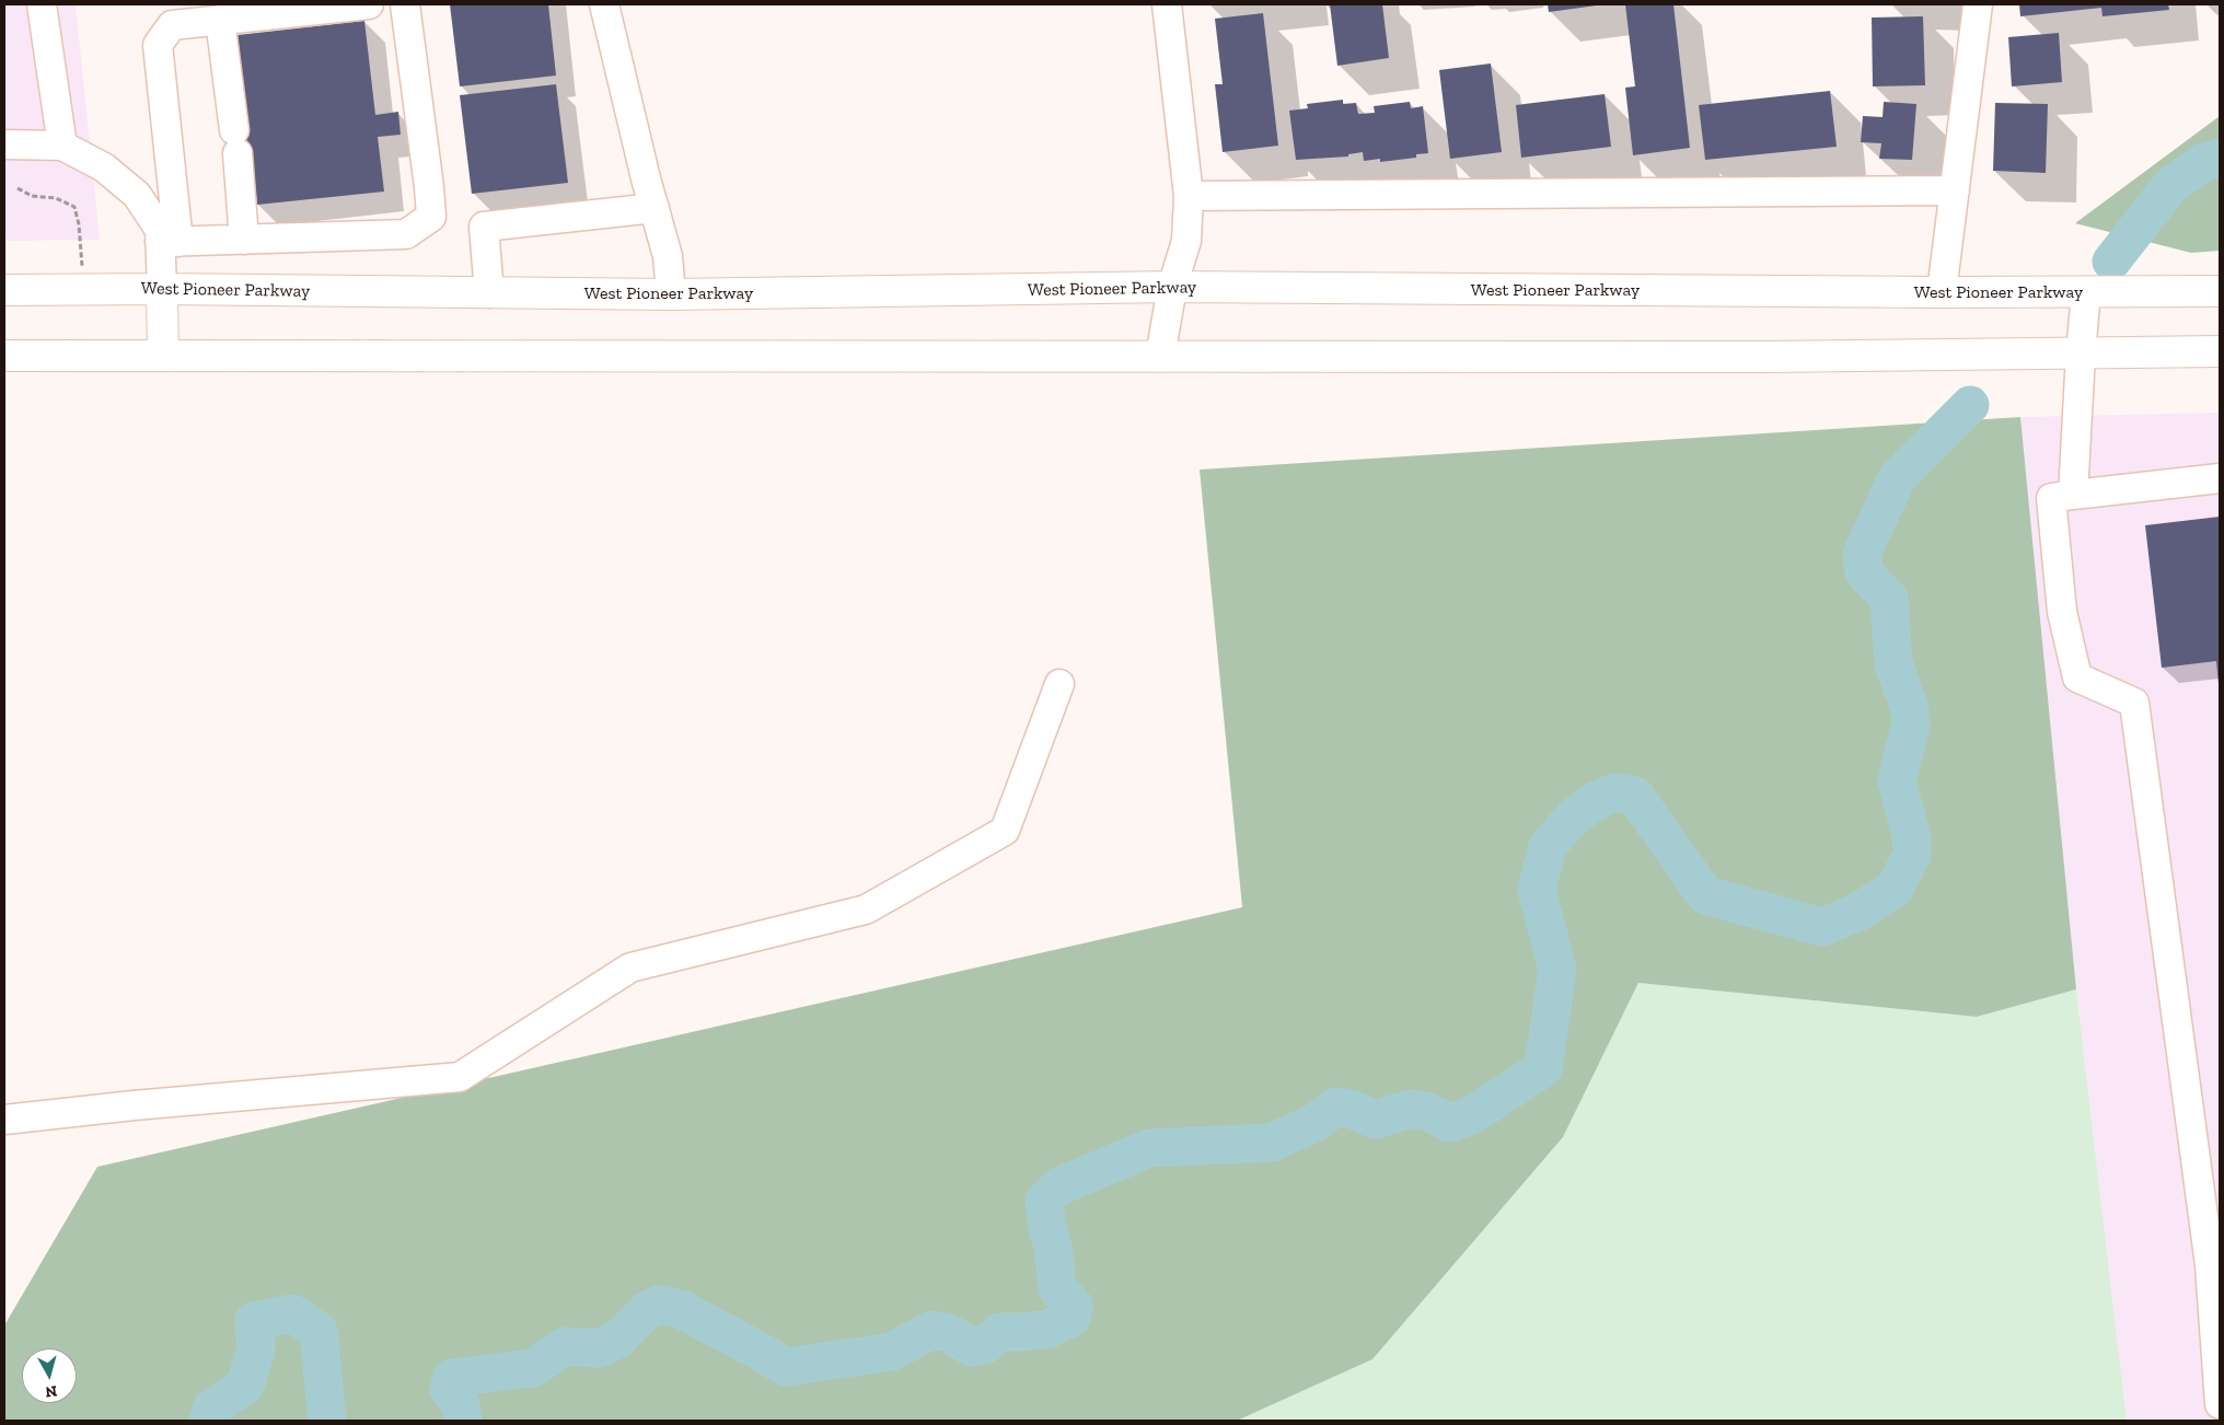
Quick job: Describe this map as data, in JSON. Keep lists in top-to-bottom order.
{
  "streets": {
    "main road": ["West Pioneer Parkway"]
  },
  "north": "bottom"
}
